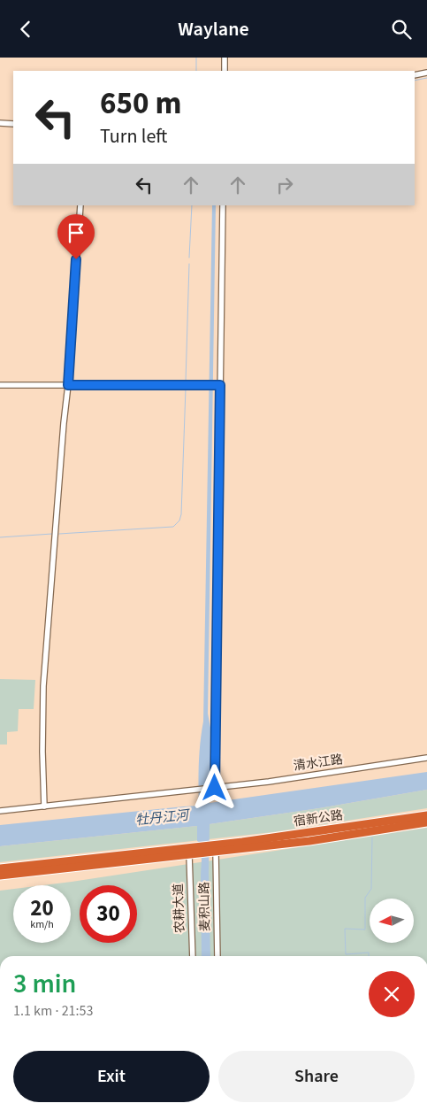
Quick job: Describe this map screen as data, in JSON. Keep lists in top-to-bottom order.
{
  "streets": {
    "highway": ["宿新公路"],
    "street": ["清水江路", "麦积山路", "农耕大道"]
  },
  "crossings": [
    ["宿新公路", "麦积山路"]
  ],
  "water": ["牡丹江河"],
  "north": "left",
  "page": {
    "header": "Waylane",
    "turn": ["650 m", "Turn left"],
    "speed": "20 km/h",
    "limit": "30",
    "heading": ["3 min", "1.1 km · 21:53"],
    "buttons": ["Exit", "Share"]
  }
}
